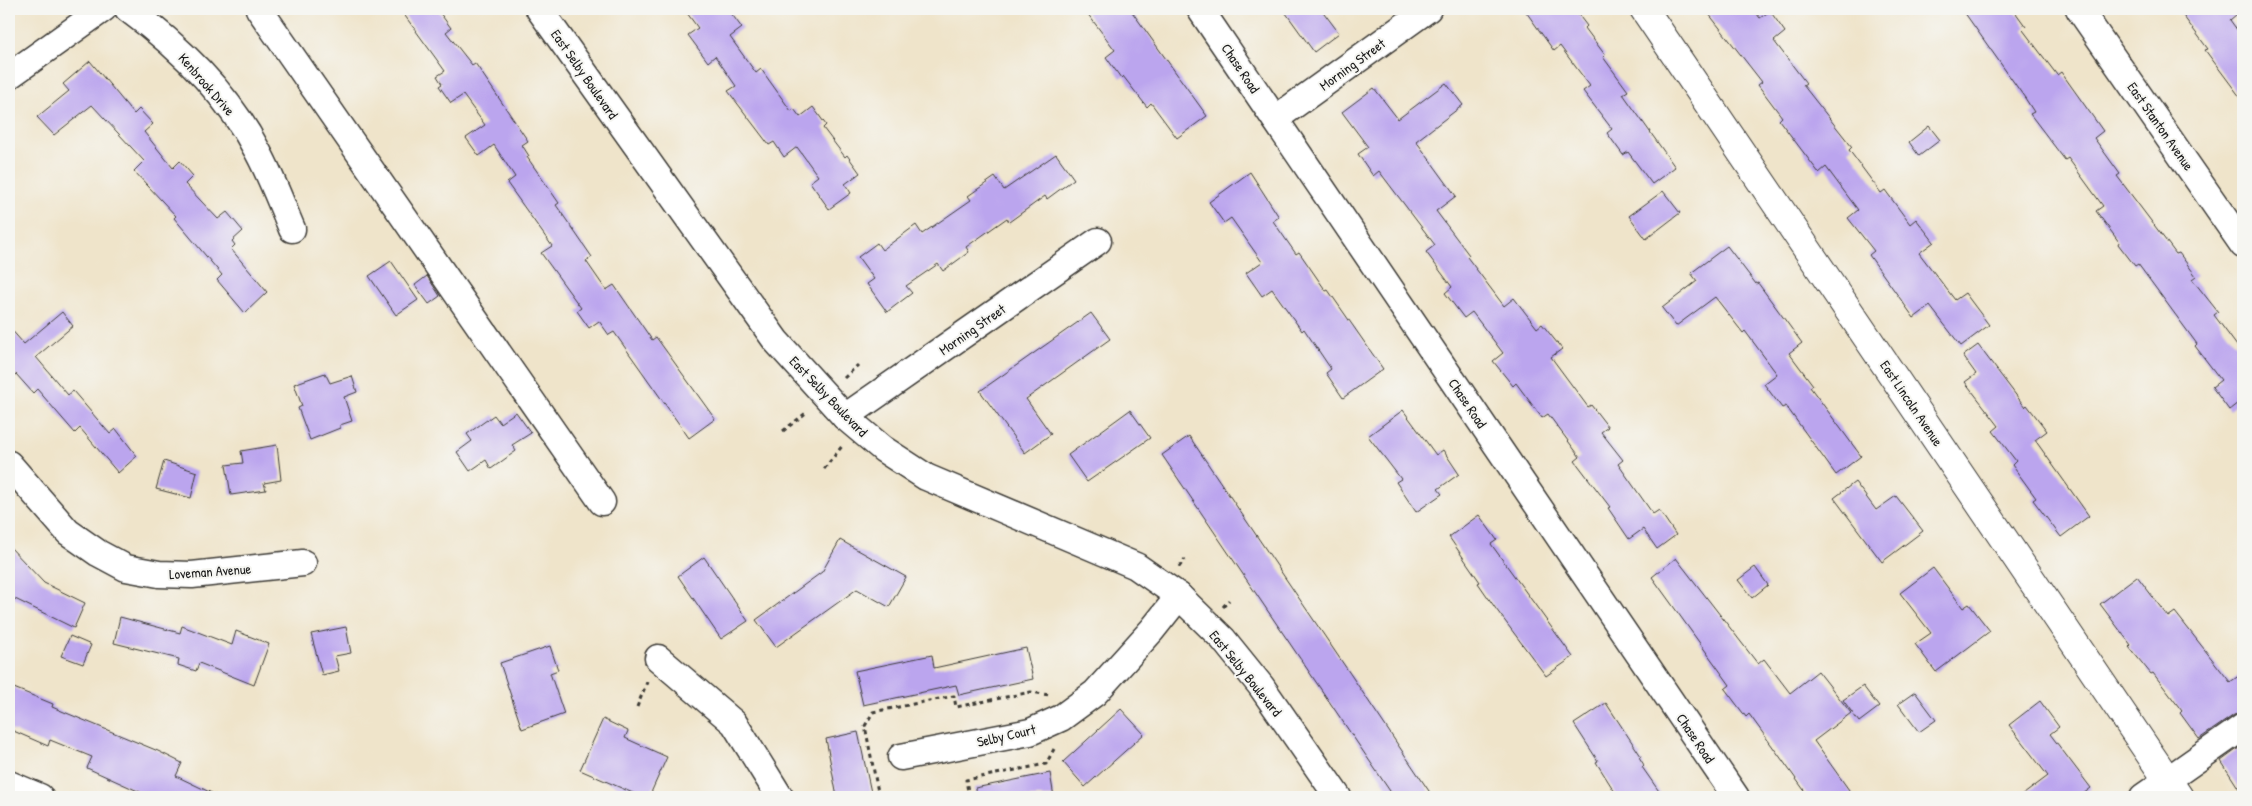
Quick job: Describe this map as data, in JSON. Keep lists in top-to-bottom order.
{
  "streets": {
    "main road": ["East Lincoln Avenue"],
    "street": [
      "Morning Street",
      "Chase Road",
      "East Selby Boulevard",
      "Kenbrook Drive",
      "East Stanton Avenue",
      "Loveman Avenue",
      "Selby Court"
    ]
  },
  "crossings": [
    ["Morning Street", "Chase Road"],
    ["Morning Street", "East Selby Boulevard"],
    ["East Selby Boulevard", "Selby Court"]
  ]
}
